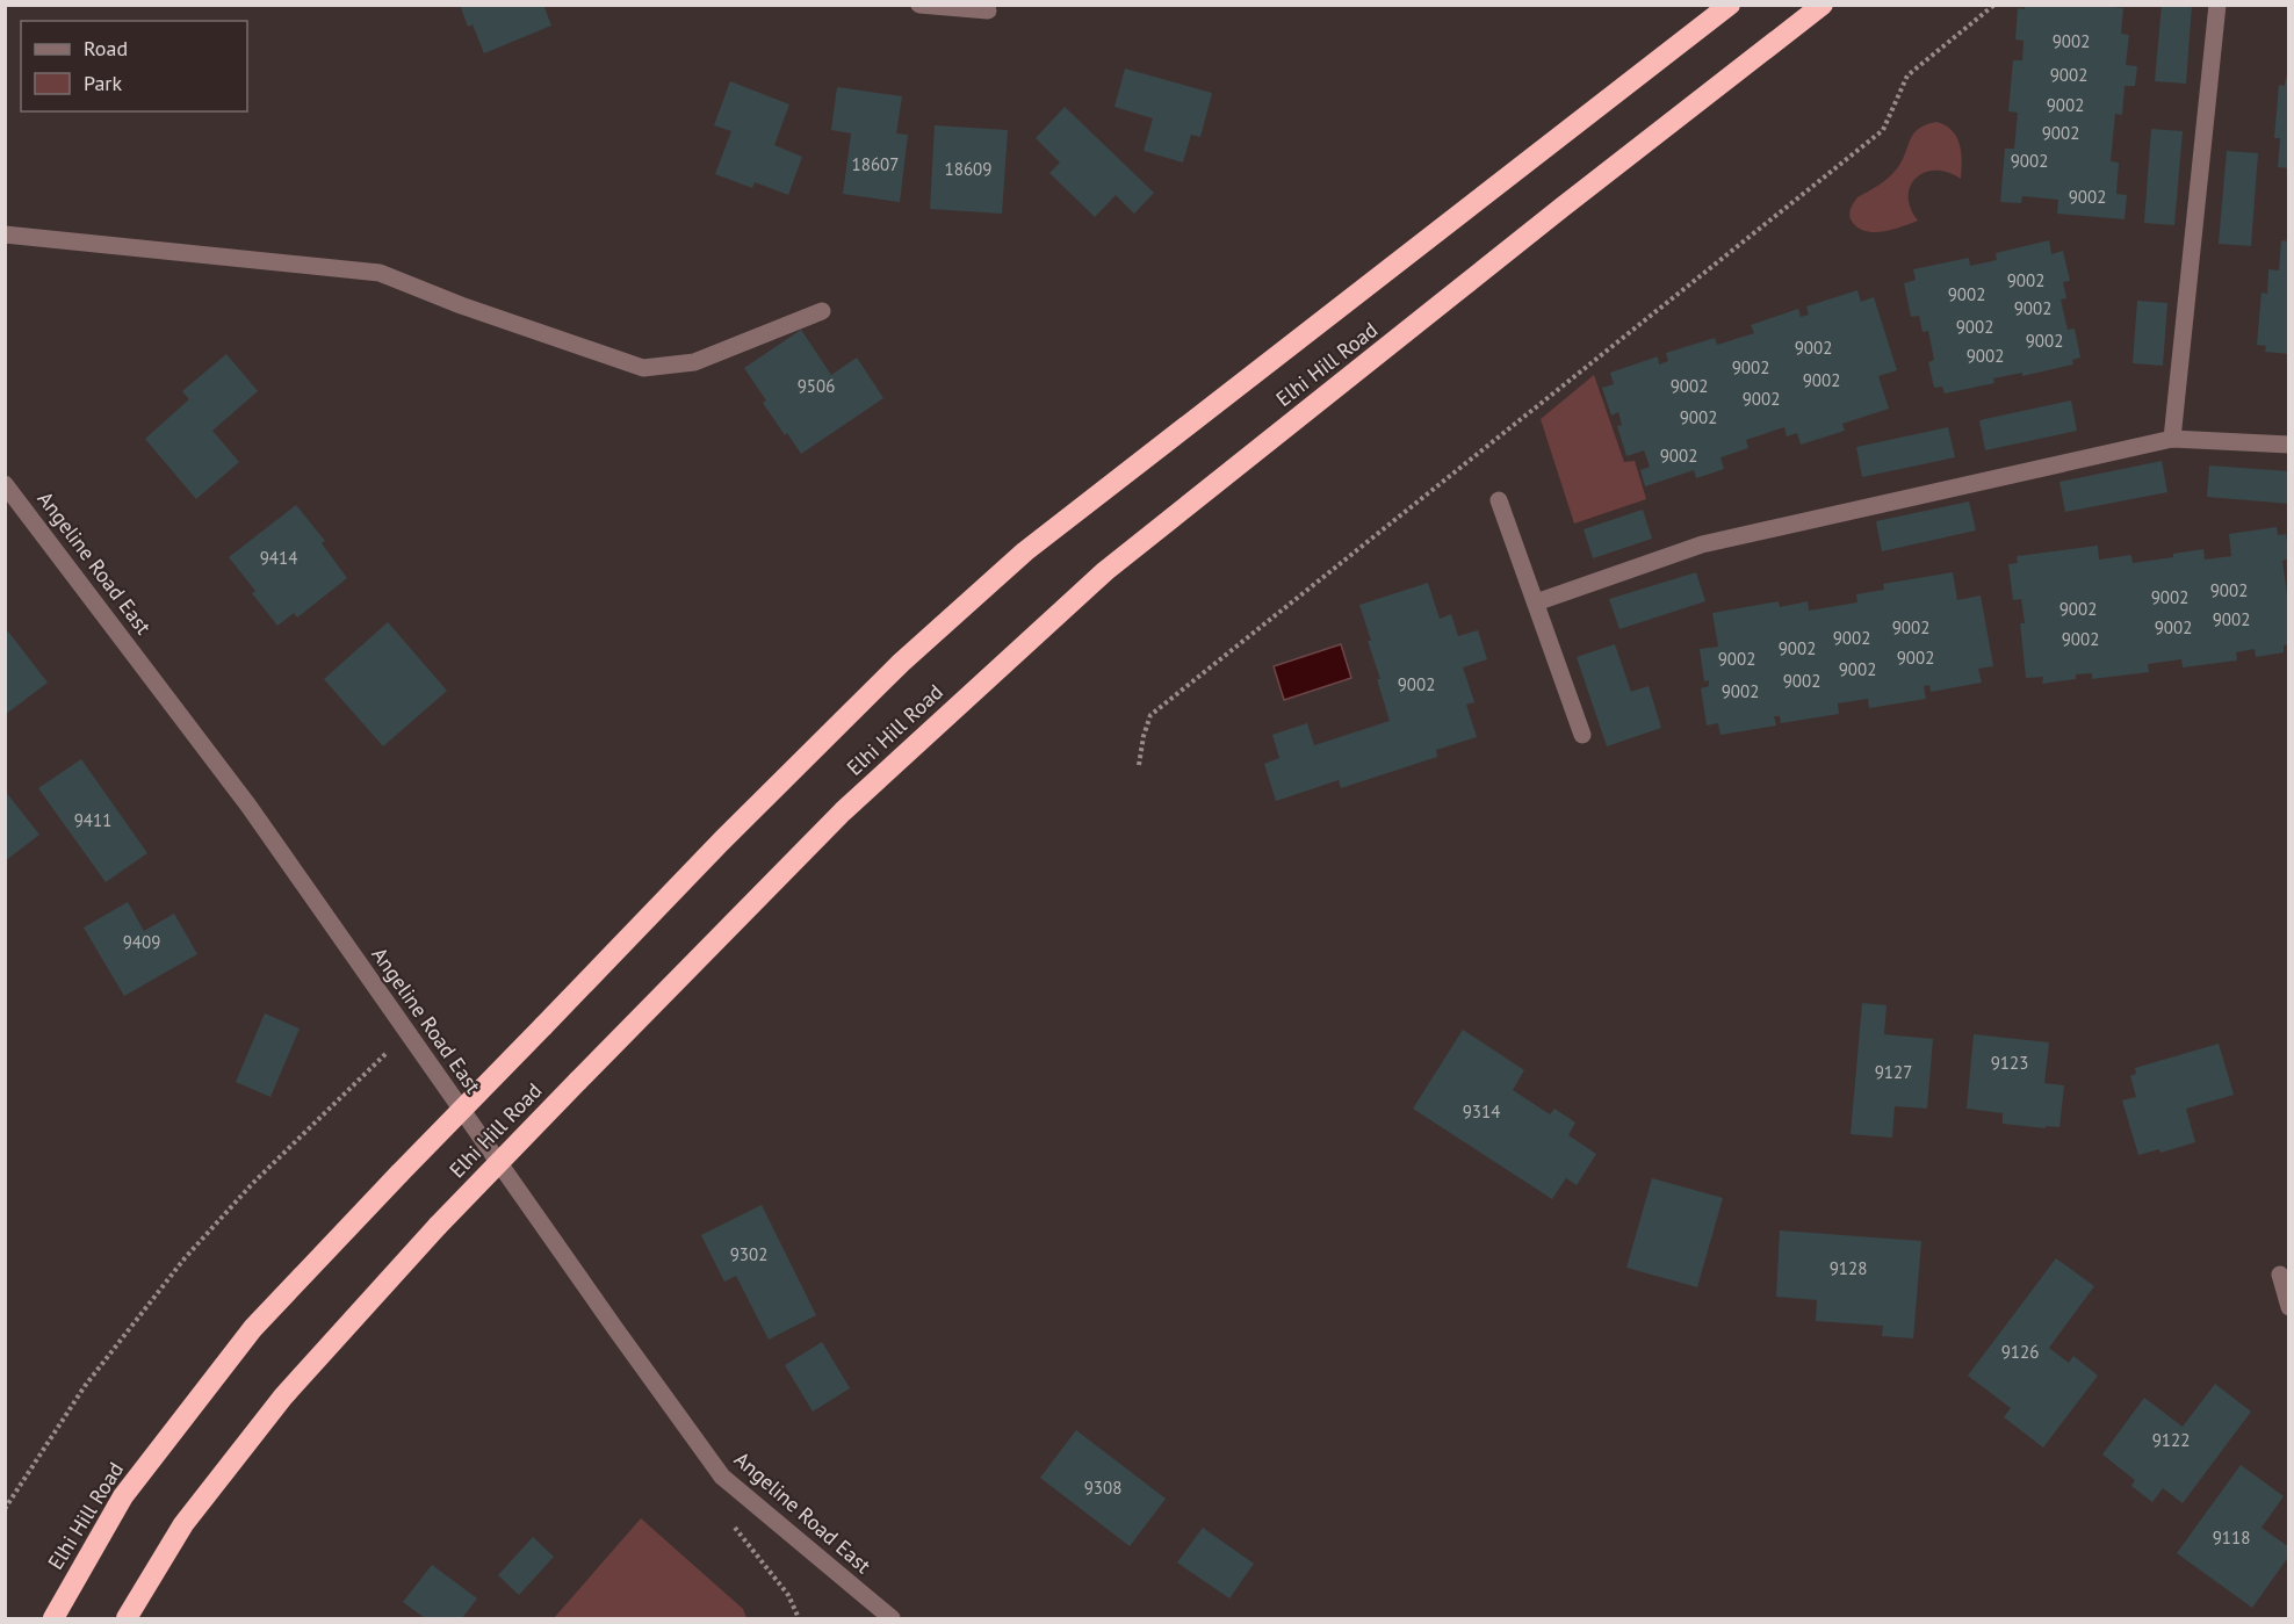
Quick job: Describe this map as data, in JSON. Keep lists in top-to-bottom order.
{
  "streets": {
    "highway": ["Elhi Hill Road"],
    "street": ["Angeline Road East"]
  },
  "house_numbers": [
    "9002",
    "9002",
    "9002",
    "9002",
    "9002",
    "18607",
    "18609",
    "9002",
    "9002",
    "9002",
    "9002",
    "9002",
    "9002",
    "9002",
    "9002",
    "9002",
    "9002",
    "9506",
    "9002",
    "9002",
    "9002",
    "9002",
    "9414",
    "9002",
    "9002",
    "9002",
    "9002",
    "9002",
    "9002",
    "9002",
    "9002",
    "9002",
    "9002",
    "9002",
    "9002",
    "9002",
    "9002",
    "9002",
    "9411",
    "9409",
    "9123",
    "9127",
    "9314",
    "9302",
    "9128",
    "9126",
    "9122",
    "9308",
    "9118"
  ],
  "legend": ["Road", "Park"]
}
